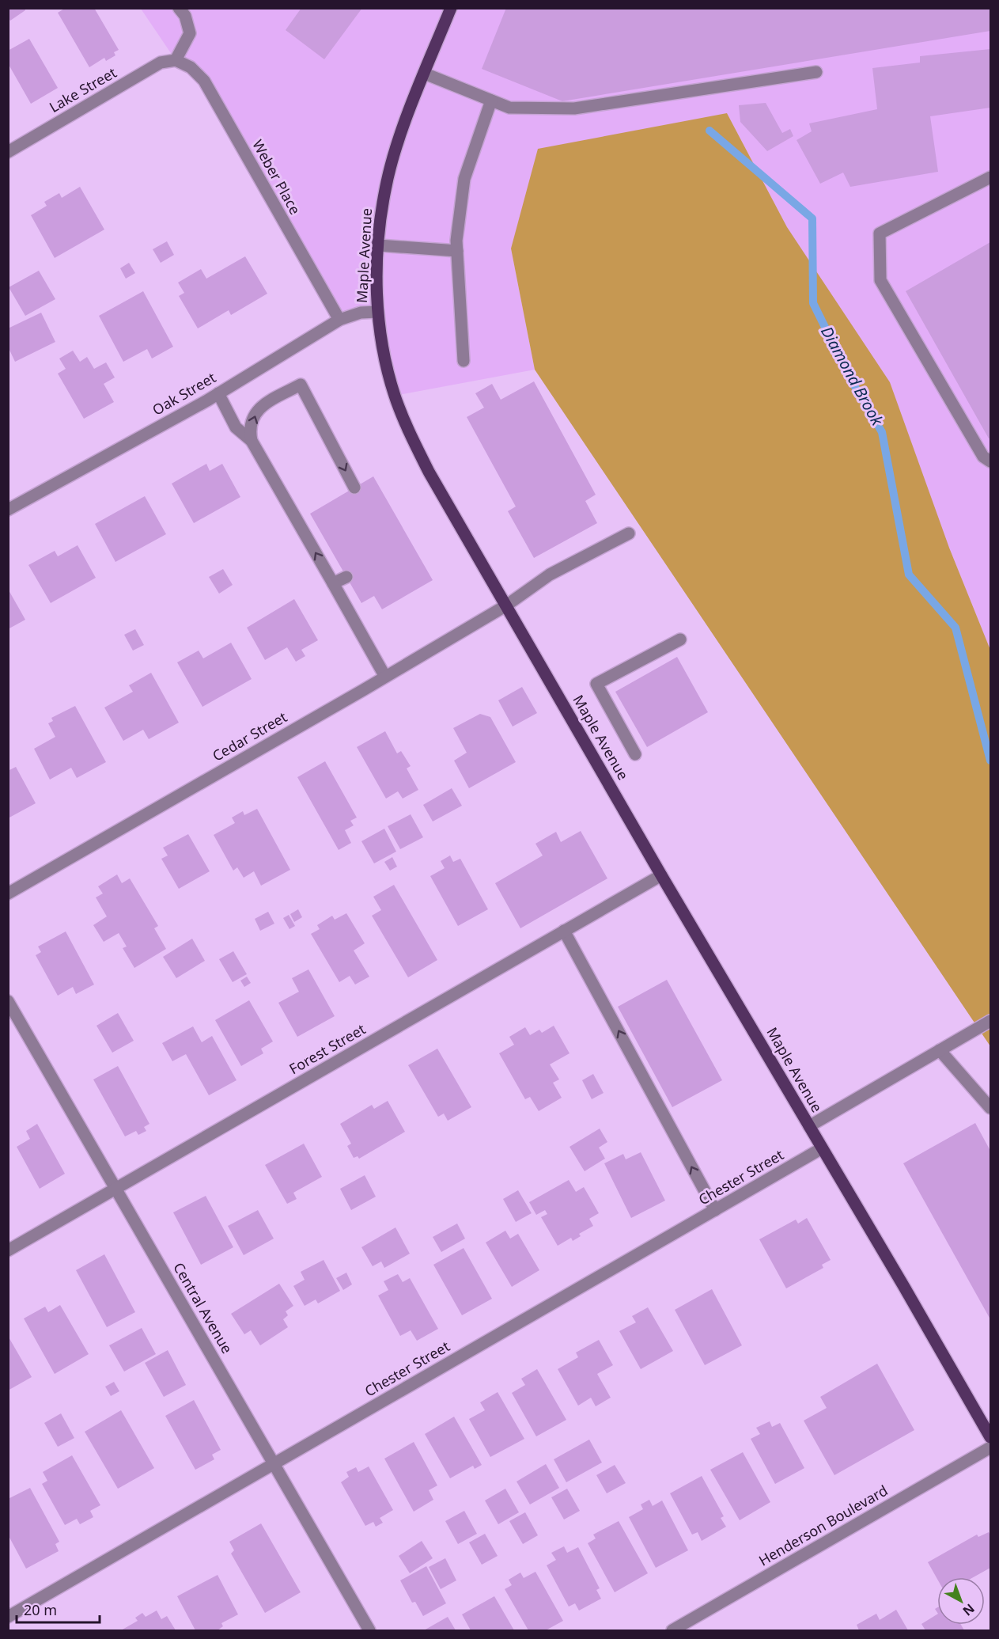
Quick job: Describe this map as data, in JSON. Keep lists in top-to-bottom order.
{
  "streets": {
    "main road": ["Maple Avenue"],
    "street": [
      "Lake Street",
      "Weber Place",
      "Oak Street",
      "Cedar Street",
      "Forest Street",
      "Chester Street",
      "Central Avenue",
      "Henderson Boulevard"
    ]
  },
  "crossings": [
    ["Lake Street", "Weber Place"],
    ["Weber Place", "Oak Street"],
    ["Maple Avenue", "Oak Street"],
    ["Maple Avenue", "Cedar Street"],
    ["Maple Avenue", "Forest Street"],
    ["Maple Avenue", "Chester Street"],
    ["Forest Street", "Central Avenue"],
    ["Chester Street", "Central Avenue"]
  ],
  "water": ["Diamond Brook"],
  "scale_bar": "20 m",
  "north": "bottom right"
}
